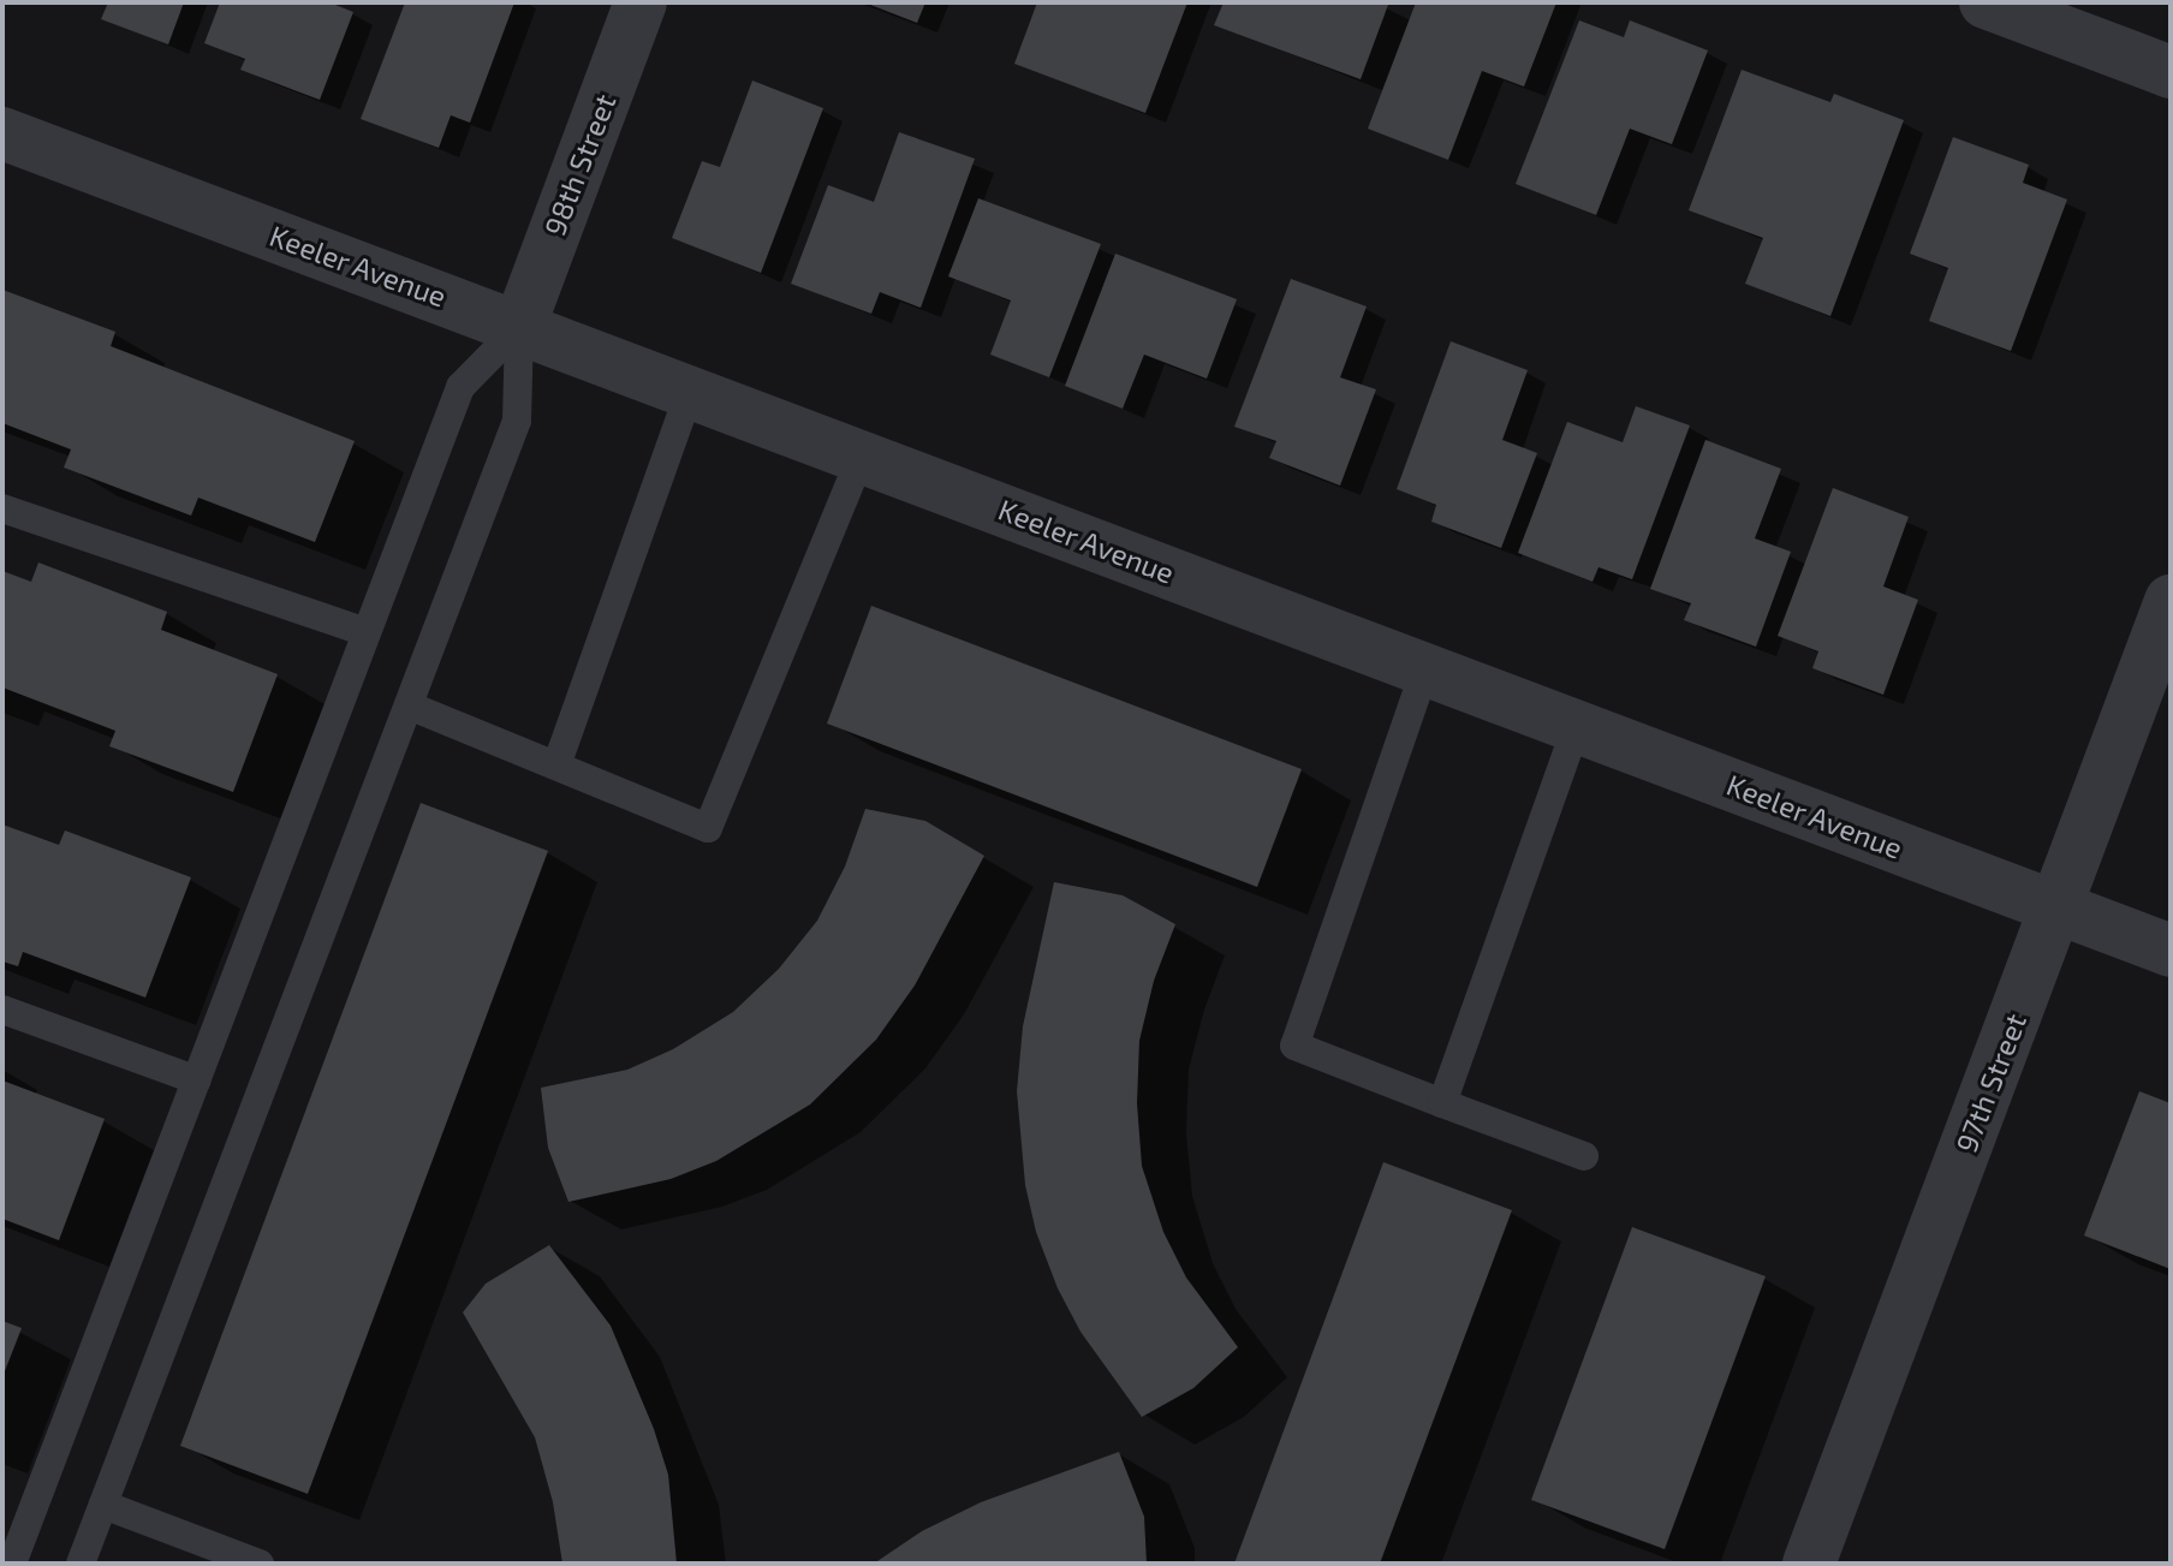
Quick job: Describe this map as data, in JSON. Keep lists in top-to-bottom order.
{
  "streets": {
    "street": ["98th Street", "Keeler Avenue", "97th Street"]
  },
  "crossings": [
    ["98th Street", "Keeler Avenue"],
    ["Keeler Avenue", "97th Street"]
  ]
}
